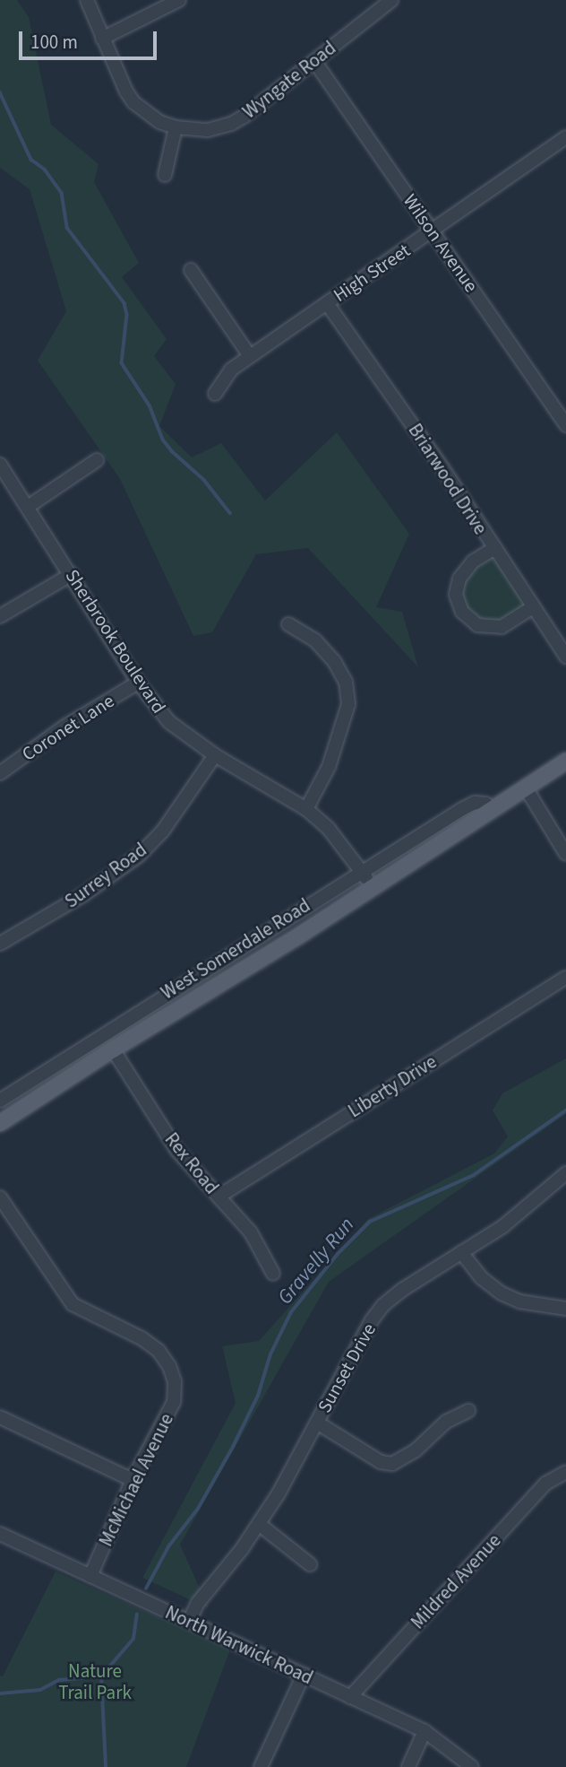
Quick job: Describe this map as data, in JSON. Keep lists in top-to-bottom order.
{
  "streets": {
    "main road": ["West Somerdale Road"],
    "street": [
      "Wyngate Road",
      "Wilson Avenue",
      "High Street",
      "Briarwood Drive",
      "Sherbrook Boulevard",
      "Coronet Lane",
      "Surrey Road",
      "Liberty Drive",
      "Rex Road",
      "Sunset Drive",
      "McMichael Avenue",
      "Mildred Avenue",
      "North Warwick Road"
    ]
  },
  "crossings": [
    ["Wyngate Road", "Wilson Avenue"],
    ["Wilson Avenue", "High Street"],
    ["High Street", "Briarwood Drive"],
    ["Sherbrook Boulevard", "Coronet Lane"],
    ["Sherbrook Boulevard", "Surrey Road"],
    ["Sherbrook Boulevard", "West Somerdale Road"],
    ["West Somerdale Road", "Rex Road"],
    ["Liberty Drive", "Rex Road"],
    ["Sunset Drive", "North Warwick Road"],
    ["McMichael Avenue", "North Warwick Road"],
    ["Mildred Avenue", "North Warwick Road"]
  ],
  "water": ["Gravelly Run"],
  "parks": ["Nature Trail Park"],
  "scale_bar": "100 m"
}
